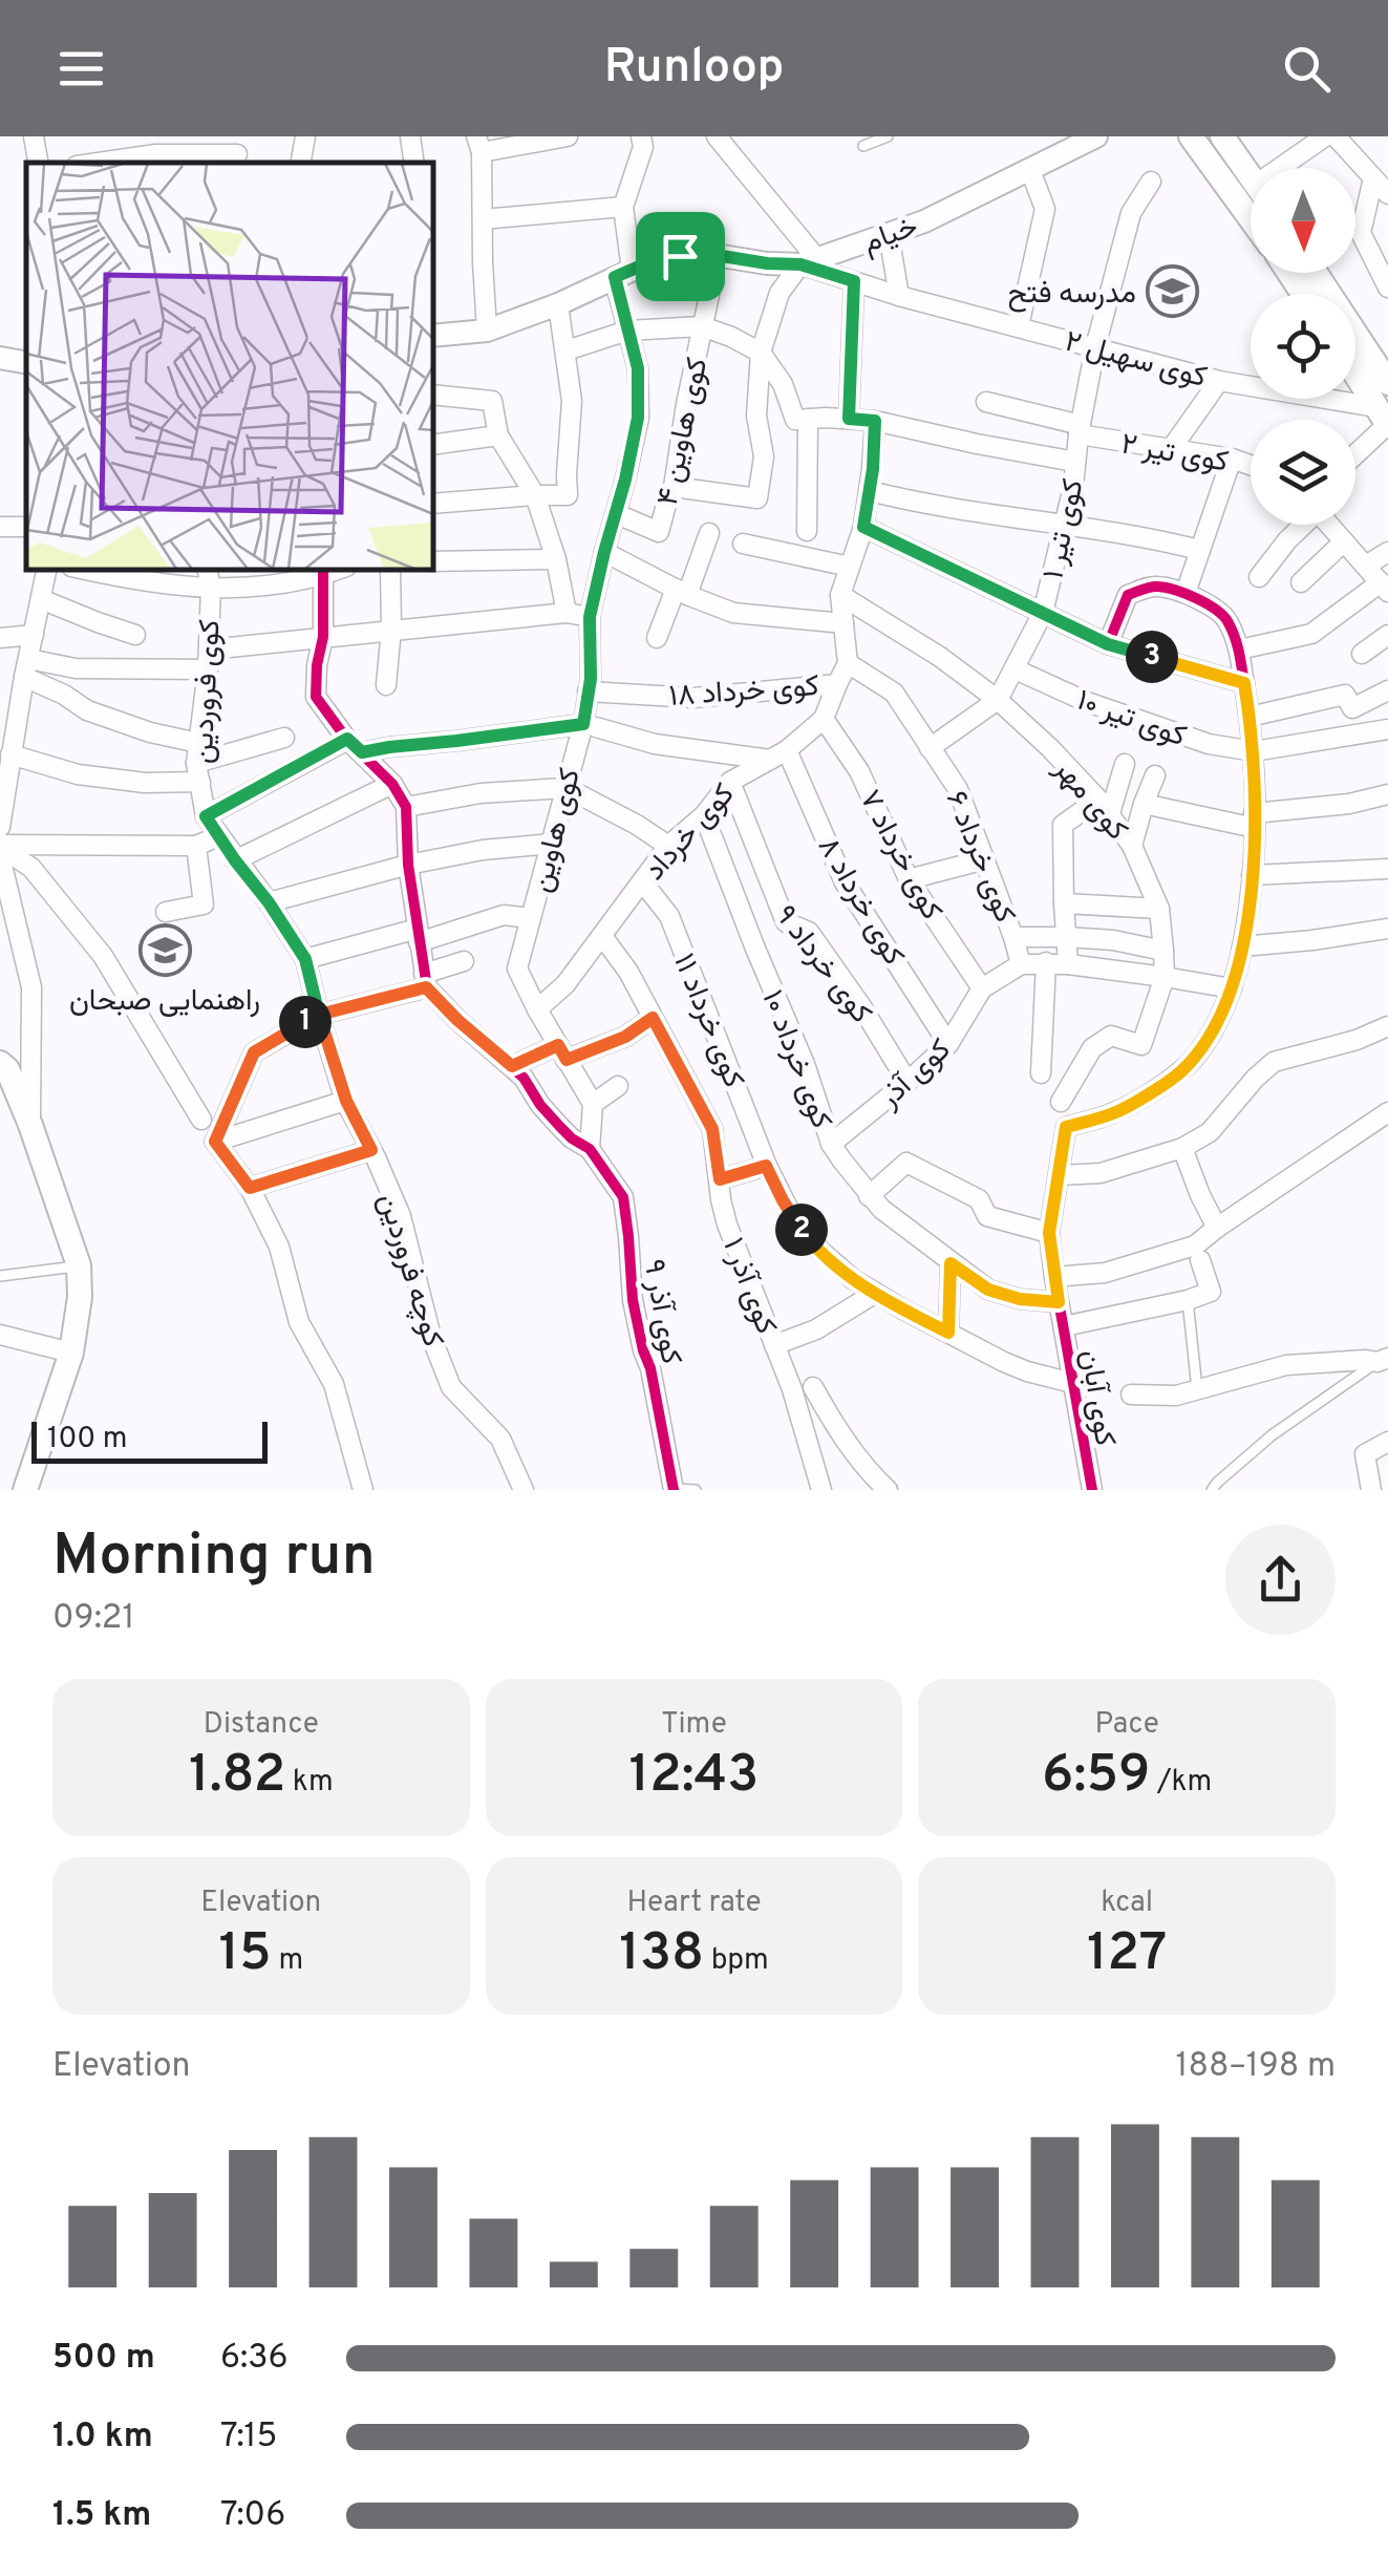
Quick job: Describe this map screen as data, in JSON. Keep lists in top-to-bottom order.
{
  "streets": {
    "street": [
      "خیام",
      "کوی سهیل ۲",
      "کوی هاوین ۴",
      "کوی تیر ۲",
      "کوی تیر ۱",
      "کوی خرداد ۱۸",
      "کوی فروردین",
      "کوی تیر ۱۰",
      "کوی مهر",
      "کوی هاوین",
      "کوی خرداد",
      "کوی خرداد ۷",
      "کوی خرداد ۶",
      "کوی خرداد ۸",
      "کوی خرداد ۹",
      "کوی خرداد ۱۱",
      "کوی خرداد ۱۰",
      "کوی آذر",
      "کوچه فروردین",
      "کوی آذر ۱",
      "کوی آذر ۹",
      "کوی آبان"
    ]
  },
  "crossings": [
    ["خیام", "کوی سهیل ۲"],
    ["خیام", "کوی هاوین"],
    ["کوی سهیل ۲", "کوی تیر ۱"],
    ["کوی هاوین ۴", "کوی هاوین"],
    ["کوی تیر ۲", "کوی تیر ۱"],
    ["کوی تیر ۱", "کوی تیر ۱۰"],
    ["کوی تیر ۱", "کوی مهر"],
    ["کوی خرداد ۱۸", "کوی هاوین"],
    ["کوی خرداد ۱۸", "کوی خرداد"],
    ["کوی فروردین", "کوچه فروردین"],
    ["کوی هاوین", "کوی خرداد"],
    ["کوی خرداد", "کوی خرداد ۷"],
    ["کوی خرداد", "کوی خرداد ۶"],
    ["کوی خرداد", "کوی خرداد ۸"],
    ["کوی خرداد", "کوی خرداد ۹"],
    ["کوی خرداد", "کوی خرداد ۱۱"],
    ["کوی خرداد", "کوی خرداد ۱۰"],
    ["کوی خرداد", "کوی آذر ۱"],
    ["کوی خرداد ۷", "کوی آذر"],
    ["کوی خرداد ۸", "کوی آذر"],
    ["کوی خرداد ۹", "کوی آذر"],
    ["کوی خرداد ۱۱", "کوی آبان"],
    ["کوی خرداد ۱۰", "کوی آذر"],
    ["کوی خرداد ۱۰", "کوی آبان"]
  ],
  "places": {
    "school or university": ["مدرسه فتح", "راهنمایی صبحان"]
  },
  "scale_bar": "100 m",
  "north": "bottom",
  "page": {
    "header": "Runloop",
    "pins": ["3", "1", "2"],
    "scale": "100 m",
    "heading": ["Morning run", "09:21"],
    "stats": [
      ["Distance", "1.82 km"],
      ["Time", "12:43"],
      ["Pace", "6:59 /km"],
      ["Elevation", "15 m"],
      ["Heart rate", "138 bpm"],
      ["kcal", "127"]
    ],
    "chart": ["Elevation", "188–198 m"],
    "list": [
      {
        "name": "500 m",
        "note": "6:36"
      },
      {
        "name": "1.0 km",
        "note": "7:15"
      },
      {
        "name": "1.5 km",
        "note": "7:06"
      }
    ]
  }
}
